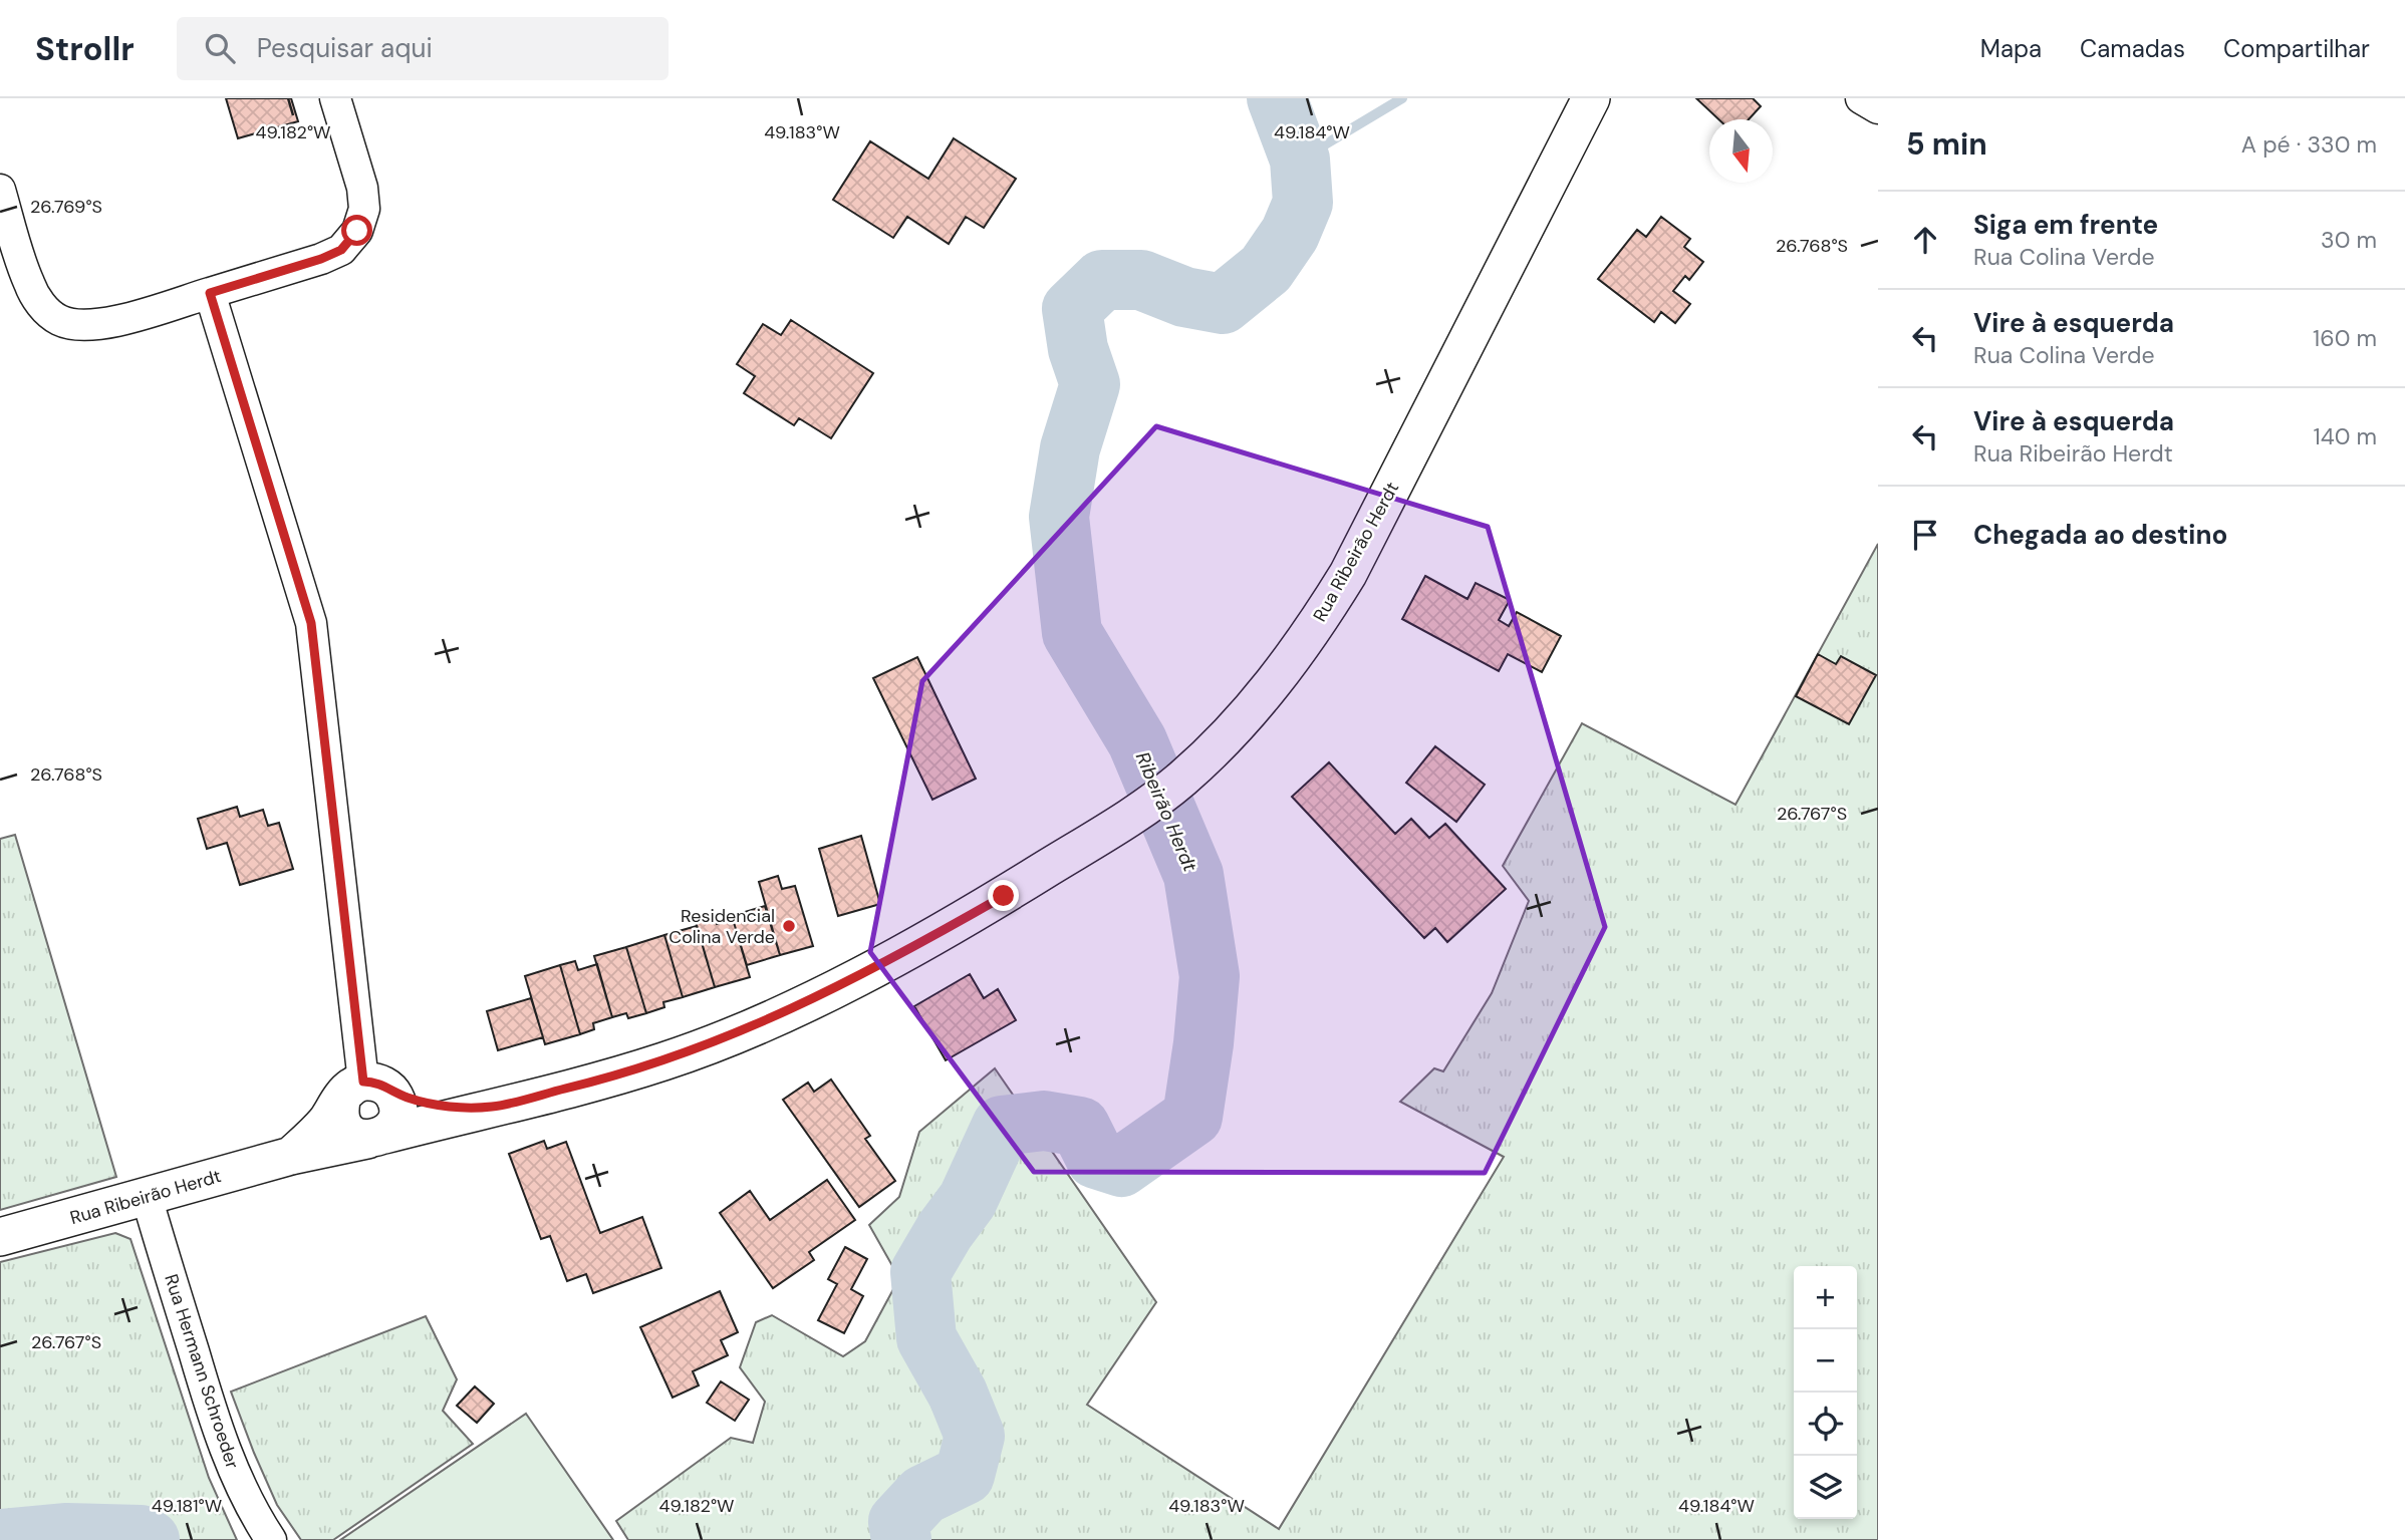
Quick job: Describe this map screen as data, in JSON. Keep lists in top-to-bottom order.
{
  "streets": {
    "street": ["Rua Ribeirão Herdt", "Rua Hermann Schroeder"]
  },
  "crossings": [
    ["Rua Ribeirão Herdt", "Rua Hermann Schroeder"]
  ],
  "water": ["Ribeirão Herdt"],
  "places": ["Residencial Colina Verde"],
  "north": "bottom",
  "page": {
    "header": "Strollr",
    "search": "Pesquisar aqui",
    "nav": ["Mapa", "Camadas", "Compartilhar"],
    "heading": ["5 min", "A pé · 330 m"],
    "list": [
      ["Siga em frente", "Rua Colina Verde", "30 m"],
      ["Vire à esquerda", "Rua Colina Verde", "160 m"],
      ["Vire à esquerda", "Rua Ribeirão Herdt", "140 m"],
      "Chegada ao destino"
    ],
    "map_buttons": ["+", "−"]
  },
  "coordinates": [
    "49.182°W",
    "49.183°W",
    "49.184°W",
    "26.769°S",
    "26.768°S",
    "26.767°S",
    "49.181°W"
  ]
}
